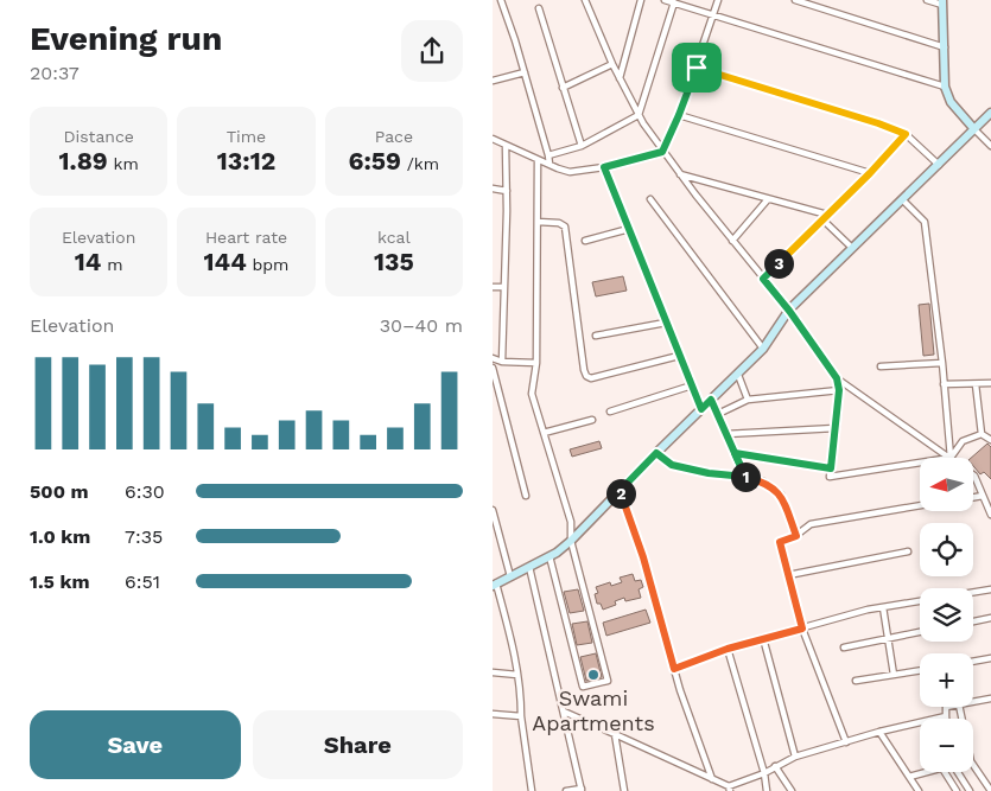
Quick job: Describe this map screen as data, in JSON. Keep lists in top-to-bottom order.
{
  "places": ["Swami Apartments"],
  "north": "left",
  "page": {
    "heading": ["Evening run", "20:37"],
    "stats": [
      ["Distance", "1.89 km"],
      ["Time", "13:12"],
      ["Pace", "6:59 /km"],
      ["Elevation", "14 m"],
      ["Heart rate", "144 bpm"],
      ["kcal", "135"]
    ],
    "pins": ["3", "1", "2"],
    "chart": ["Elevation", "30–40 m"],
    "map_buttons": ["+", "−"],
    "list": [
      {
        "name": "500 m",
        "note": "6:30"
      },
      {
        "name": "1.0 km",
        "note": "7:35"
      },
      {
        "name": "1.5 km",
        "note": "6:51"
      }
    ],
    "buttons": ["Save", "Share"]
  }
}
